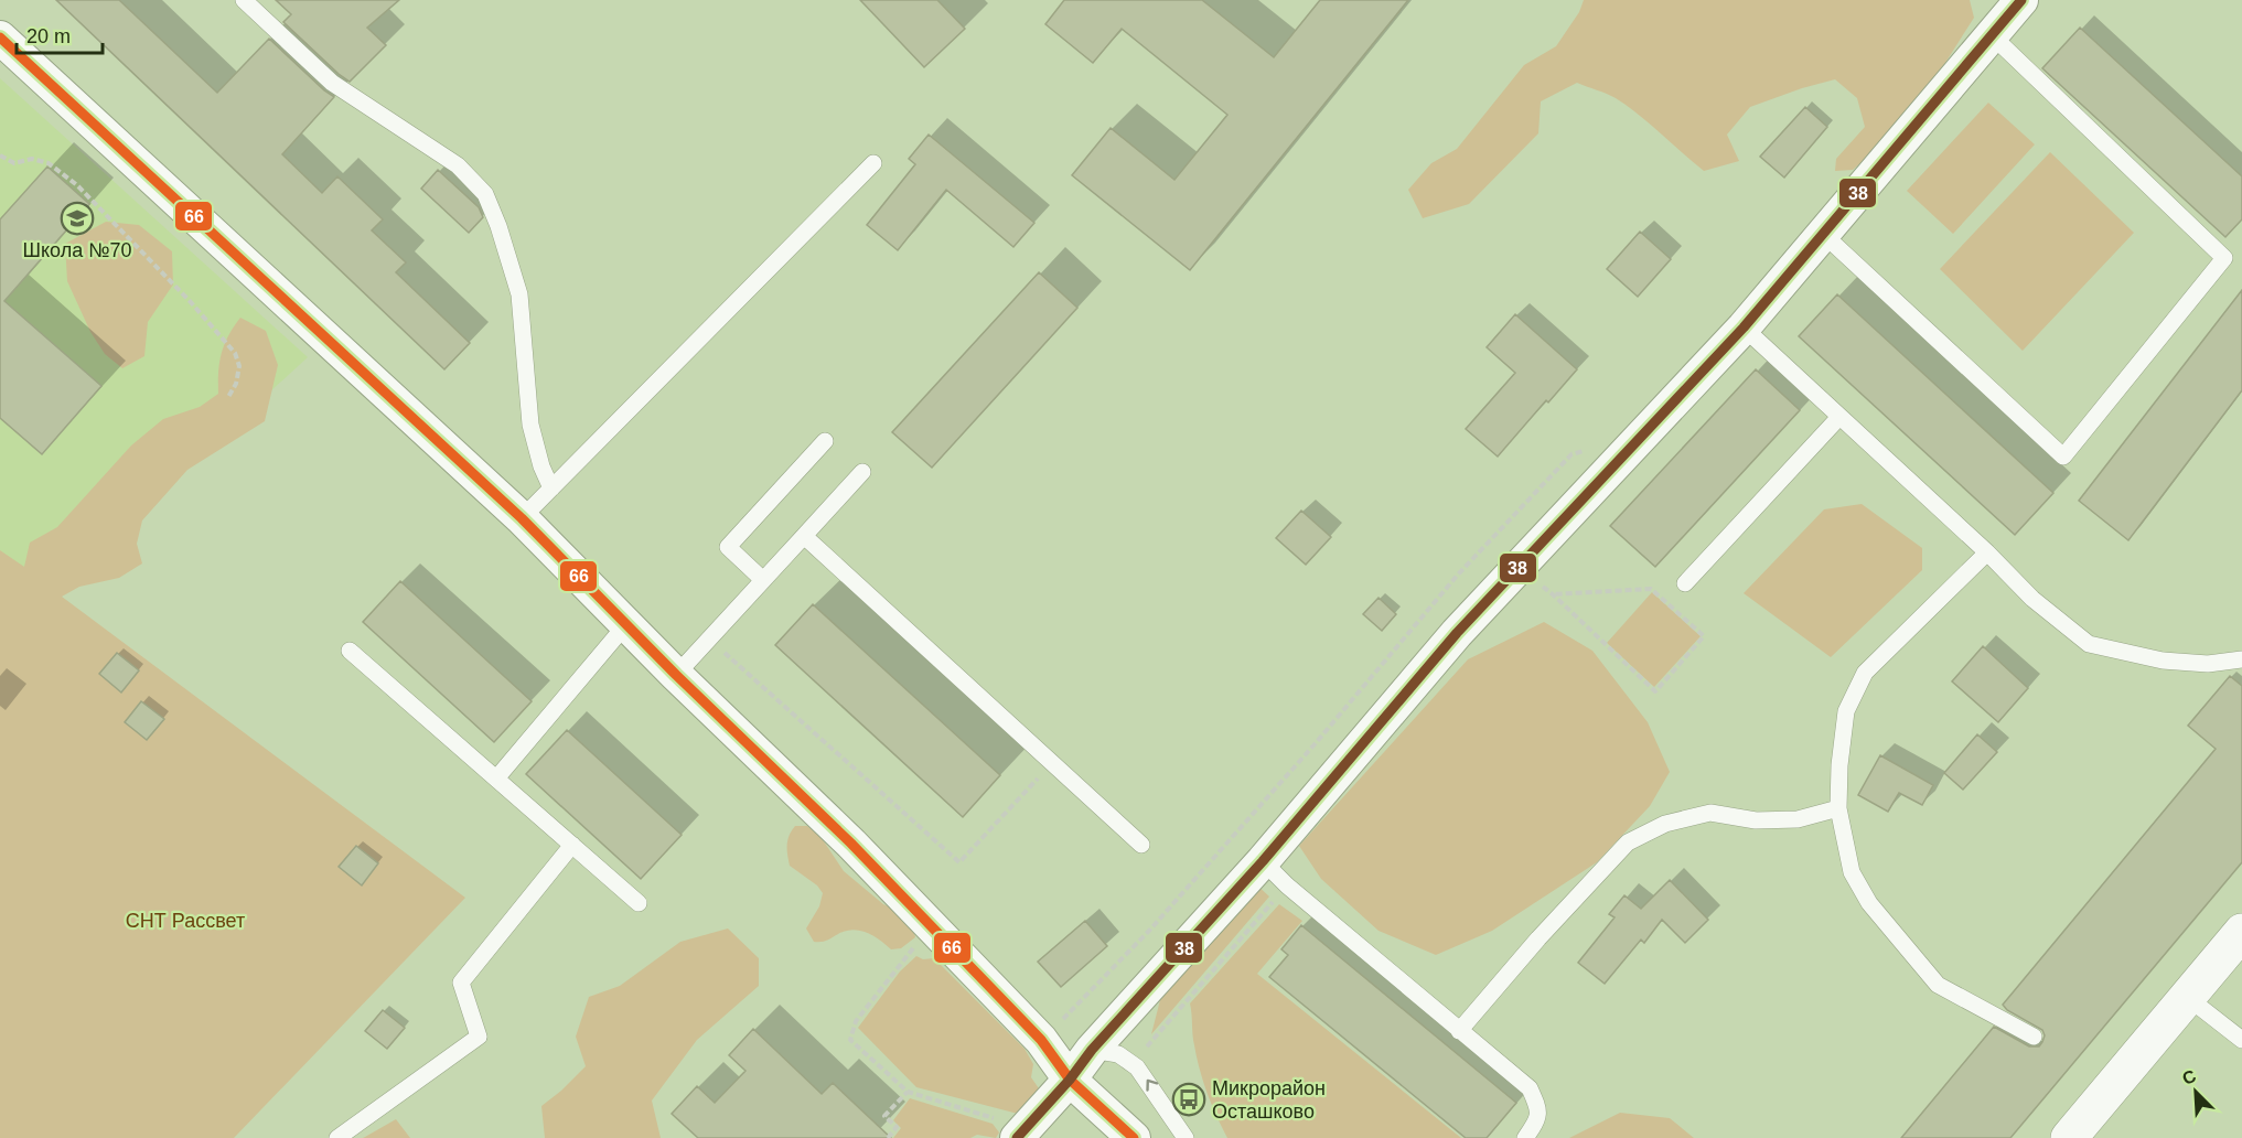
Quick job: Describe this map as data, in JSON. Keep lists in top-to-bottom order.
{
  "parks": ["СНТ Рассвет"],
  "places": {
    "school or university": ["Школа №70"],
    "bus stop": ["Микрорайон Осташково"]
  },
  "lines": ["transit line 38", "transit line 66"],
  "scale_bar": "20 m",
  "north": "top left"
}
